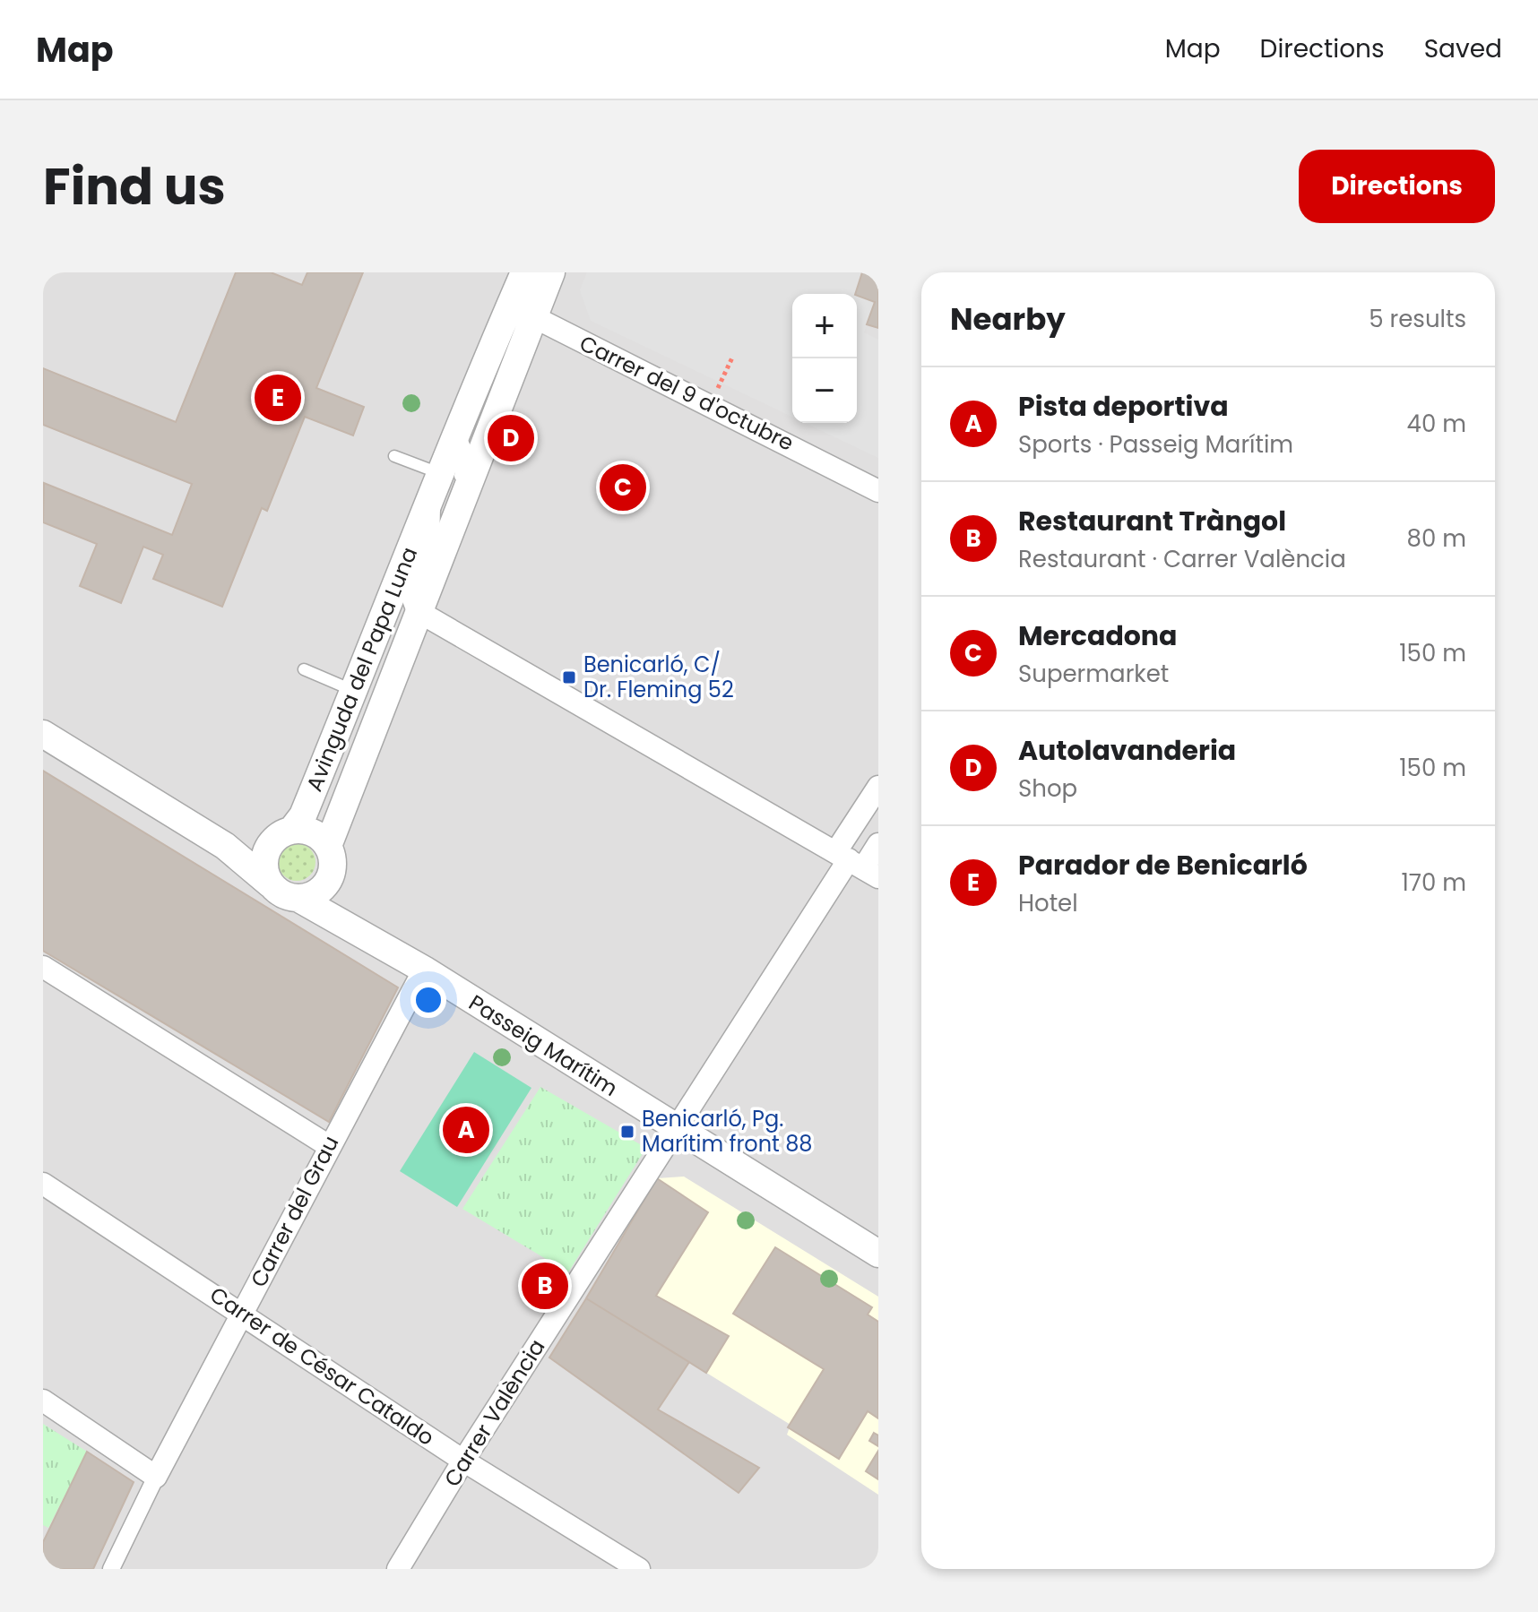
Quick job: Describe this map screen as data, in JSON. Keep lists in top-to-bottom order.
{
  "streets": {
    "street": [
      "Carrer del 9 d'octubre",
      "Avinguda del Papa Luna",
      "Passeig Marítim",
      "Carrer del Grau",
      "Carrer de César Cataldo",
      "Carrer València"
    ]
  },
  "crossings": [
    ["Carrer del 9 d'octubre", "Avinguda del Papa Luna"],
    ["Avinguda del Papa Luna", "Passeig Marítim"],
    ["Passeig Marítim", "Carrer del Grau"],
    ["Passeig Marítim", "Carrer València"],
    ["Carrer del Grau", "Carrer de César Cataldo"],
    ["Carrer de César Cataldo", "Carrer València"]
  ],
  "places": {
    "transit": ["Benicarló, C/ Dr. Fleming 52", "Benicarló, Pg. Marítim front 88"]
  },
  "page": {
    "header": "Map",
    "nav": ["Map", "Directions", "Saved"],
    "title": "Find us",
    "buttons": "Directions",
    "heading": ["Nearby", "5 results"],
    "map_buttons": ["+", "−"],
    "list": [
      {
        "mark": "A",
        "name": "Pista deportiva",
        "note": "Sports · Passeig Marítim",
        "value": "40 m"
      },
      {
        "mark": "B",
        "name": "Restaurant Tràngol",
        "note": "Restaurant · Carrer València",
        "value": "80 m"
      },
      {
        "mark": "C",
        "name": "Mercadona",
        "note": "Supermarket",
        "value": "150 m"
      },
      {
        "mark": "D",
        "name": "Autolavanderia",
        "note": "Shop",
        "value": "150 m"
      },
      {
        "mark": "E",
        "name": "Parador de Benicarló",
        "note": "Hotel",
        "value": "170 m"
      }
    ],
    "pins": [
      "E",
      "D",
      "C",
      "A",
      "B"
    ]
  }
}
